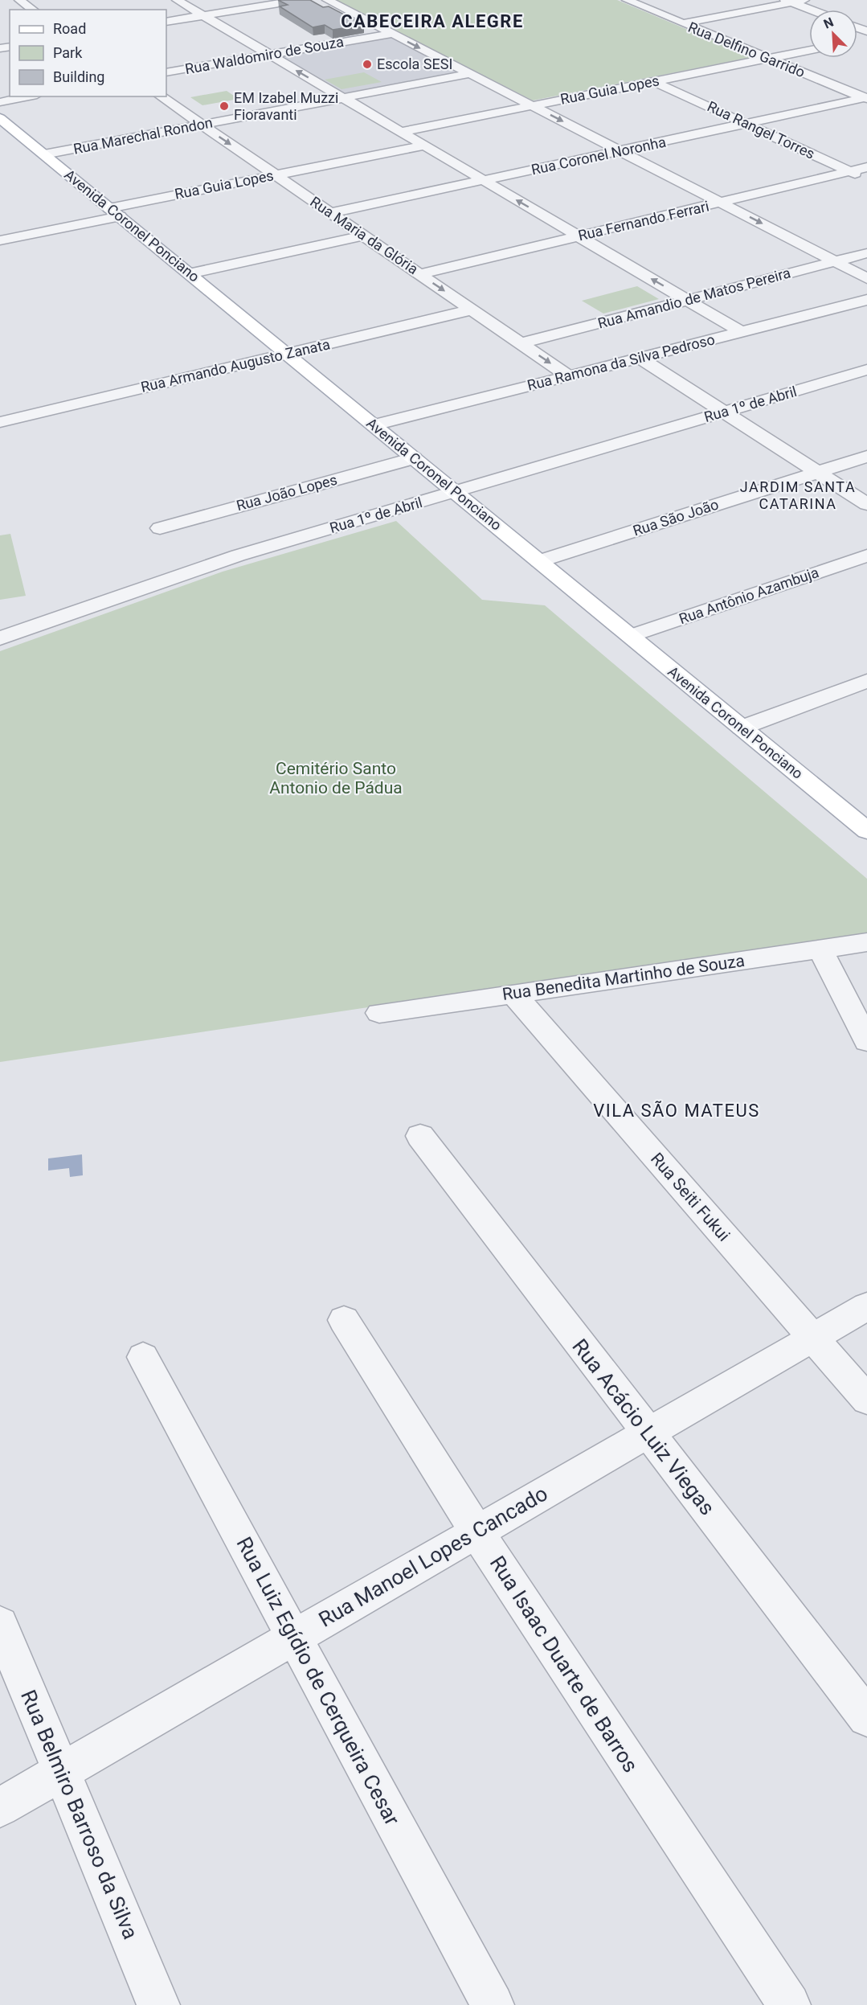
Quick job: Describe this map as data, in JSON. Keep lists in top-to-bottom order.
{
  "streets": {
    "main road": ["Avenida Coronel Ponciano"],
    "street": [
      "Rua Delfino Garrido",
      "Rua Waldomiro de Souza",
      "Rua Guia Lopes",
      "Rua Rangel Torres",
      "Rua Marechal Rondon",
      "Rua Coronel Noronha",
      "Rua Fernando Ferrari",
      "Rua Maria da Glória",
      "Rua Amandio de Matos Pereira",
      "Rua Ramona da Silva Pedroso",
      "Rua Armando Augusto Zanata",
      "Rua 1º de Abril",
      "Rua João Lopes",
      "Rua São João",
      "Rua Antônio Azambuja",
      "Rua Benedita Martinho de Souza",
      "Rua Seiti Fukui",
      "Rua Acácio Luiz Viegas",
      "Rua Manoel Lopes Cancado",
      "Rua Isaac Duarte de Barros",
      "Rua Luiz Egídio de Cerqueira Cesar",
      "Rua Belmiro Barroso da Silva"
    ]
  },
  "crossings": [
    ["Rua Delfino Garrido", "Rua Guia Lopes"],
    ["Rua Delfino Garrido", "Rua Coronel Noronha"],
    ["Rua Guia Lopes", "Rua Rangel Torres"],
    ["Rua Guia Lopes", "Avenida Coronel Ponciano"],
    ["Rua Guia Lopes", "Rua Maria da Glória"],
    ["Rua Rangel Torres", "Rua Coronel Noronha"],
    ["Rua Rangel Torres", "Rua Fernando Ferrari"],
    ["Rua Marechal Rondon", "Avenida Coronel Ponciano"],
    ["Rua Marechal Rondon", "Rua Maria da Glória"],
    ["Rua Coronel Noronha", "Rua Maria da Glória"],
    ["Rua Fernando Ferrari", "Rua Maria da Glória"],
    ["Avenida Coronel Ponciano", "Rua Ramona da Silva Pedroso"],
    ["Avenida Coronel Ponciano", "Rua Armando Augusto Zanata"],
    ["Avenida Coronel Ponciano", "Rua 1º de Abril"],
    ["Avenida Coronel Ponciano", "Rua João Lopes"],
    ["Avenida Coronel Ponciano", "Rua São João"],
    ["Avenida Coronel Ponciano", "Rua Antônio Azambuja"],
    ["Rua Maria da Glória", "Rua Amandio de Matos Pereira"],
    ["Rua Maria da Glória", "Rua Ramona da Silva Pedroso"],
    ["Rua Maria da Glória", "Rua Armando Augusto Zanata"],
    ["Rua Benedita Martinho de Souza", "Rua Seiti Fukui"],
    ["Rua Seiti Fukui", "Rua Manoel Lopes Cancado"],
    ["Rua Acácio Luiz Viegas", "Rua Manoel Lopes Cancado"],
    ["Rua Manoel Lopes Cancado", "Rua Isaac Duarte de Barros"],
    ["Rua Manoel Lopes Cancado", "Rua Luiz Egídio de Cerqueira Cesar"],
    ["Rua Manoel Lopes Cancado", "Rua Belmiro Barroso da Silva"]
  ],
  "districts": ["CABECEIRA ALEGRE", "JARDIM SANTA CATARINA", "VILA SÃO MATEUS"],
  "parks": ["Cemitério Santo Antonio de Pádua"],
  "places": ["Escola SESI", "EM Izabel Muzzi Fioravanti"],
  "legend": ["Road", "Park", "Building"],
  "north": "top left"
}
